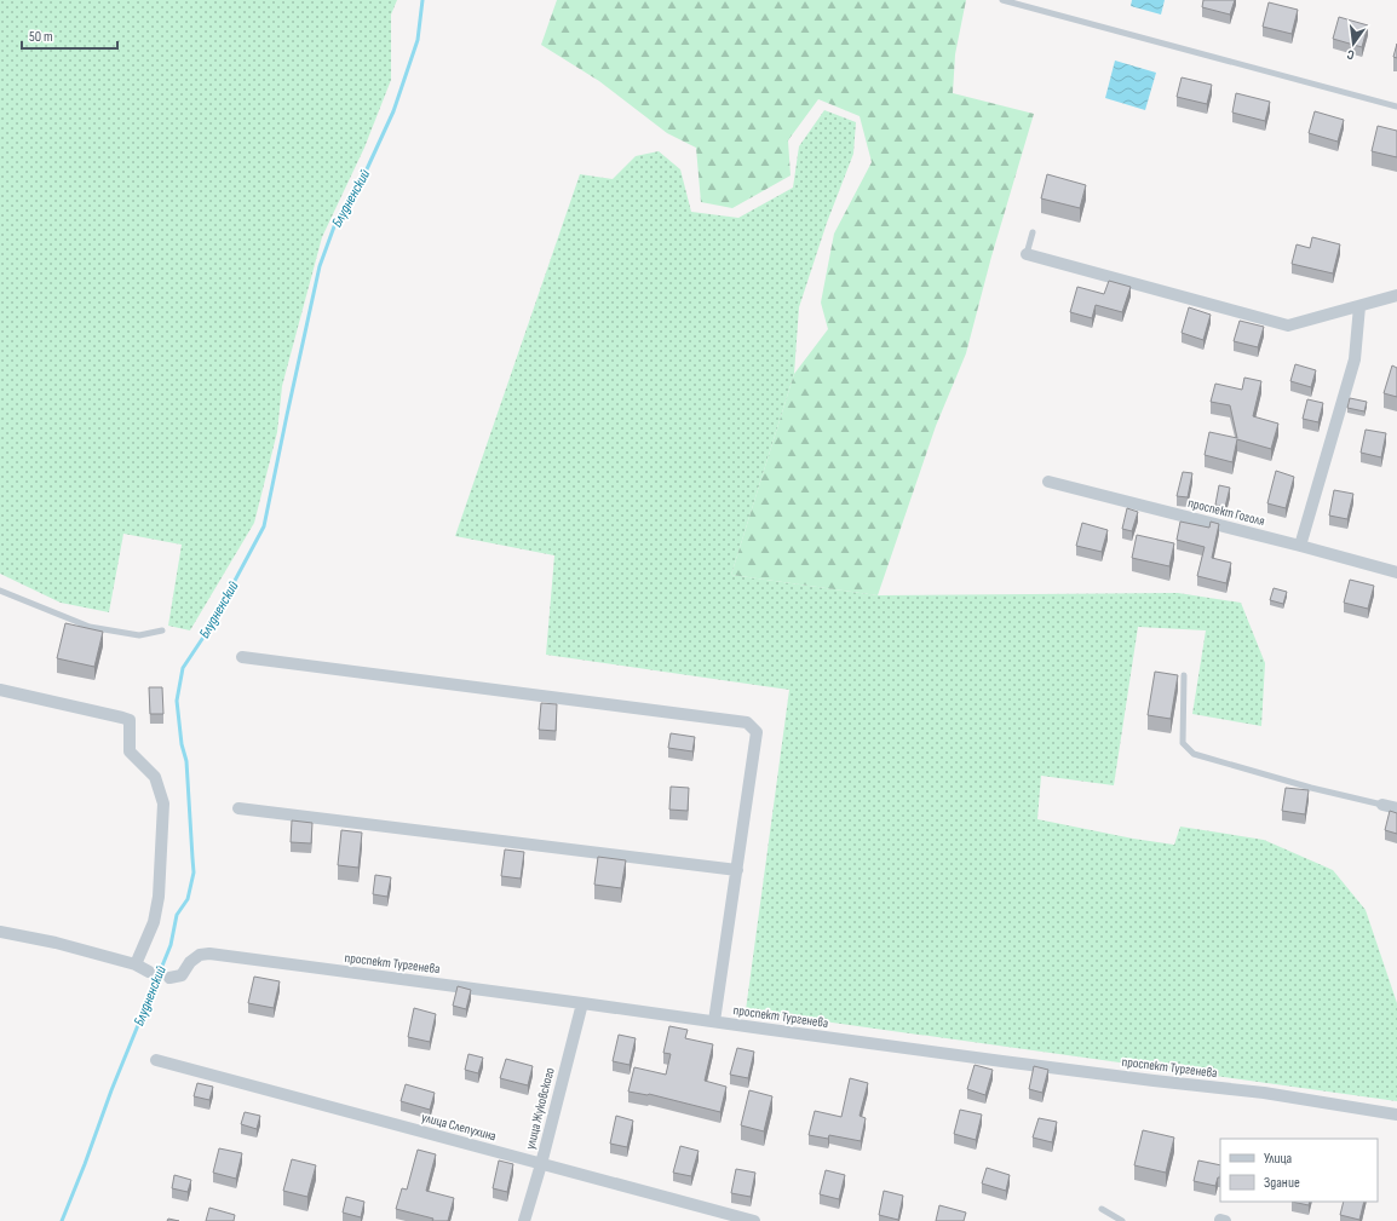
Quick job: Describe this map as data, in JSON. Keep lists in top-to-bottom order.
{
  "streets": {
    "street": [
      "проспект Гоголя",
      "проспект Тургенева",
      "улица Жуковского",
      "улица Слепухина"
    ]
  },
  "crossings": [
    ["проспект Тургенева", "улица Жуковского"],
    ["улица Жуковского", "улица Слепухина"]
  ],
  "water": ["Блудненский"],
  "legend": ["Улица", "Здание"],
  "scale_bar": "50 m",
  "north": "bottom"
}
